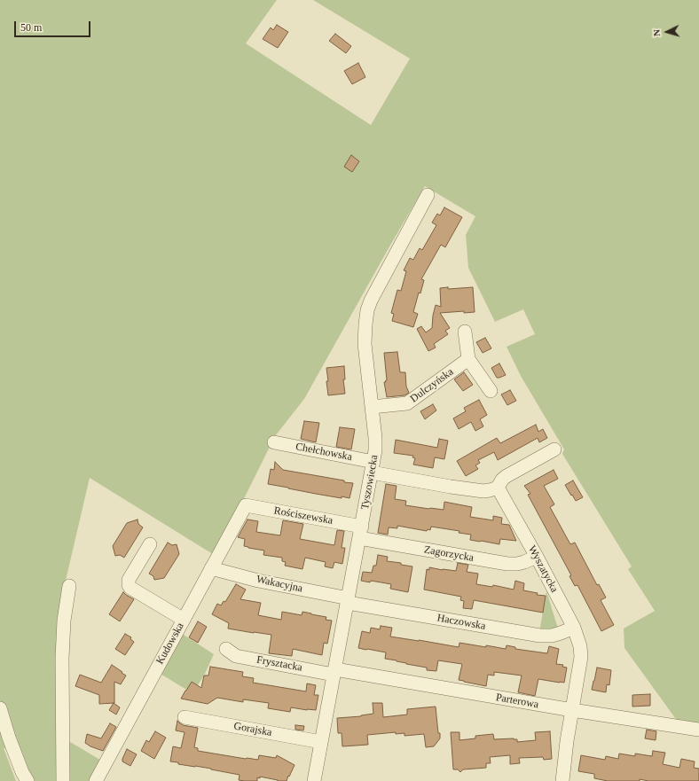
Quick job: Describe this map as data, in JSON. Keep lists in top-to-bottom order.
{
  "streets": {
    "street": [
      "Dulczyńska",
      "Chełchowska",
      "Tyszowiecka",
      "Rościszewska",
      "Zagorzycka",
      "Wyszatycka",
      "Wakacyjna",
      "Haczowska",
      "Kudowska",
      "Frysztacka",
      "Parterowa",
      "Gorajska"
    ]
  },
  "crossings": [
    ["Dulczyńska", "Tyszowiecka"],
    ["Chełchowska", "Tyszowiecka"],
    ["Tyszowiecka", "Rościszewska"],
    ["Tyszowiecka", "Zagorzycka"],
    ["Tyszowiecka", "Wakacyjna"],
    ["Tyszowiecka", "Haczowska"],
    ["Tyszowiecka", "Frysztacka"],
    ["Tyszowiecka", "Parterowa"],
    ["Tyszowiecka", "Gorajska"],
    ["Rościszewska", "Zagorzycka"],
    ["Rościszewska", "Kudowska"],
    ["Zagorzycka", "Wyszatycka"],
    ["Wyszatycka", "Haczowska"],
    ["Wyszatycka", "Parterowa"],
    ["Wakacyjna", "Haczowska"],
    ["Wakacyjna", "Kudowska"],
    ["Frysztacka", "Parterowa"]
  ],
  "scale_bar": "50 m",
  "north": "left"
}
